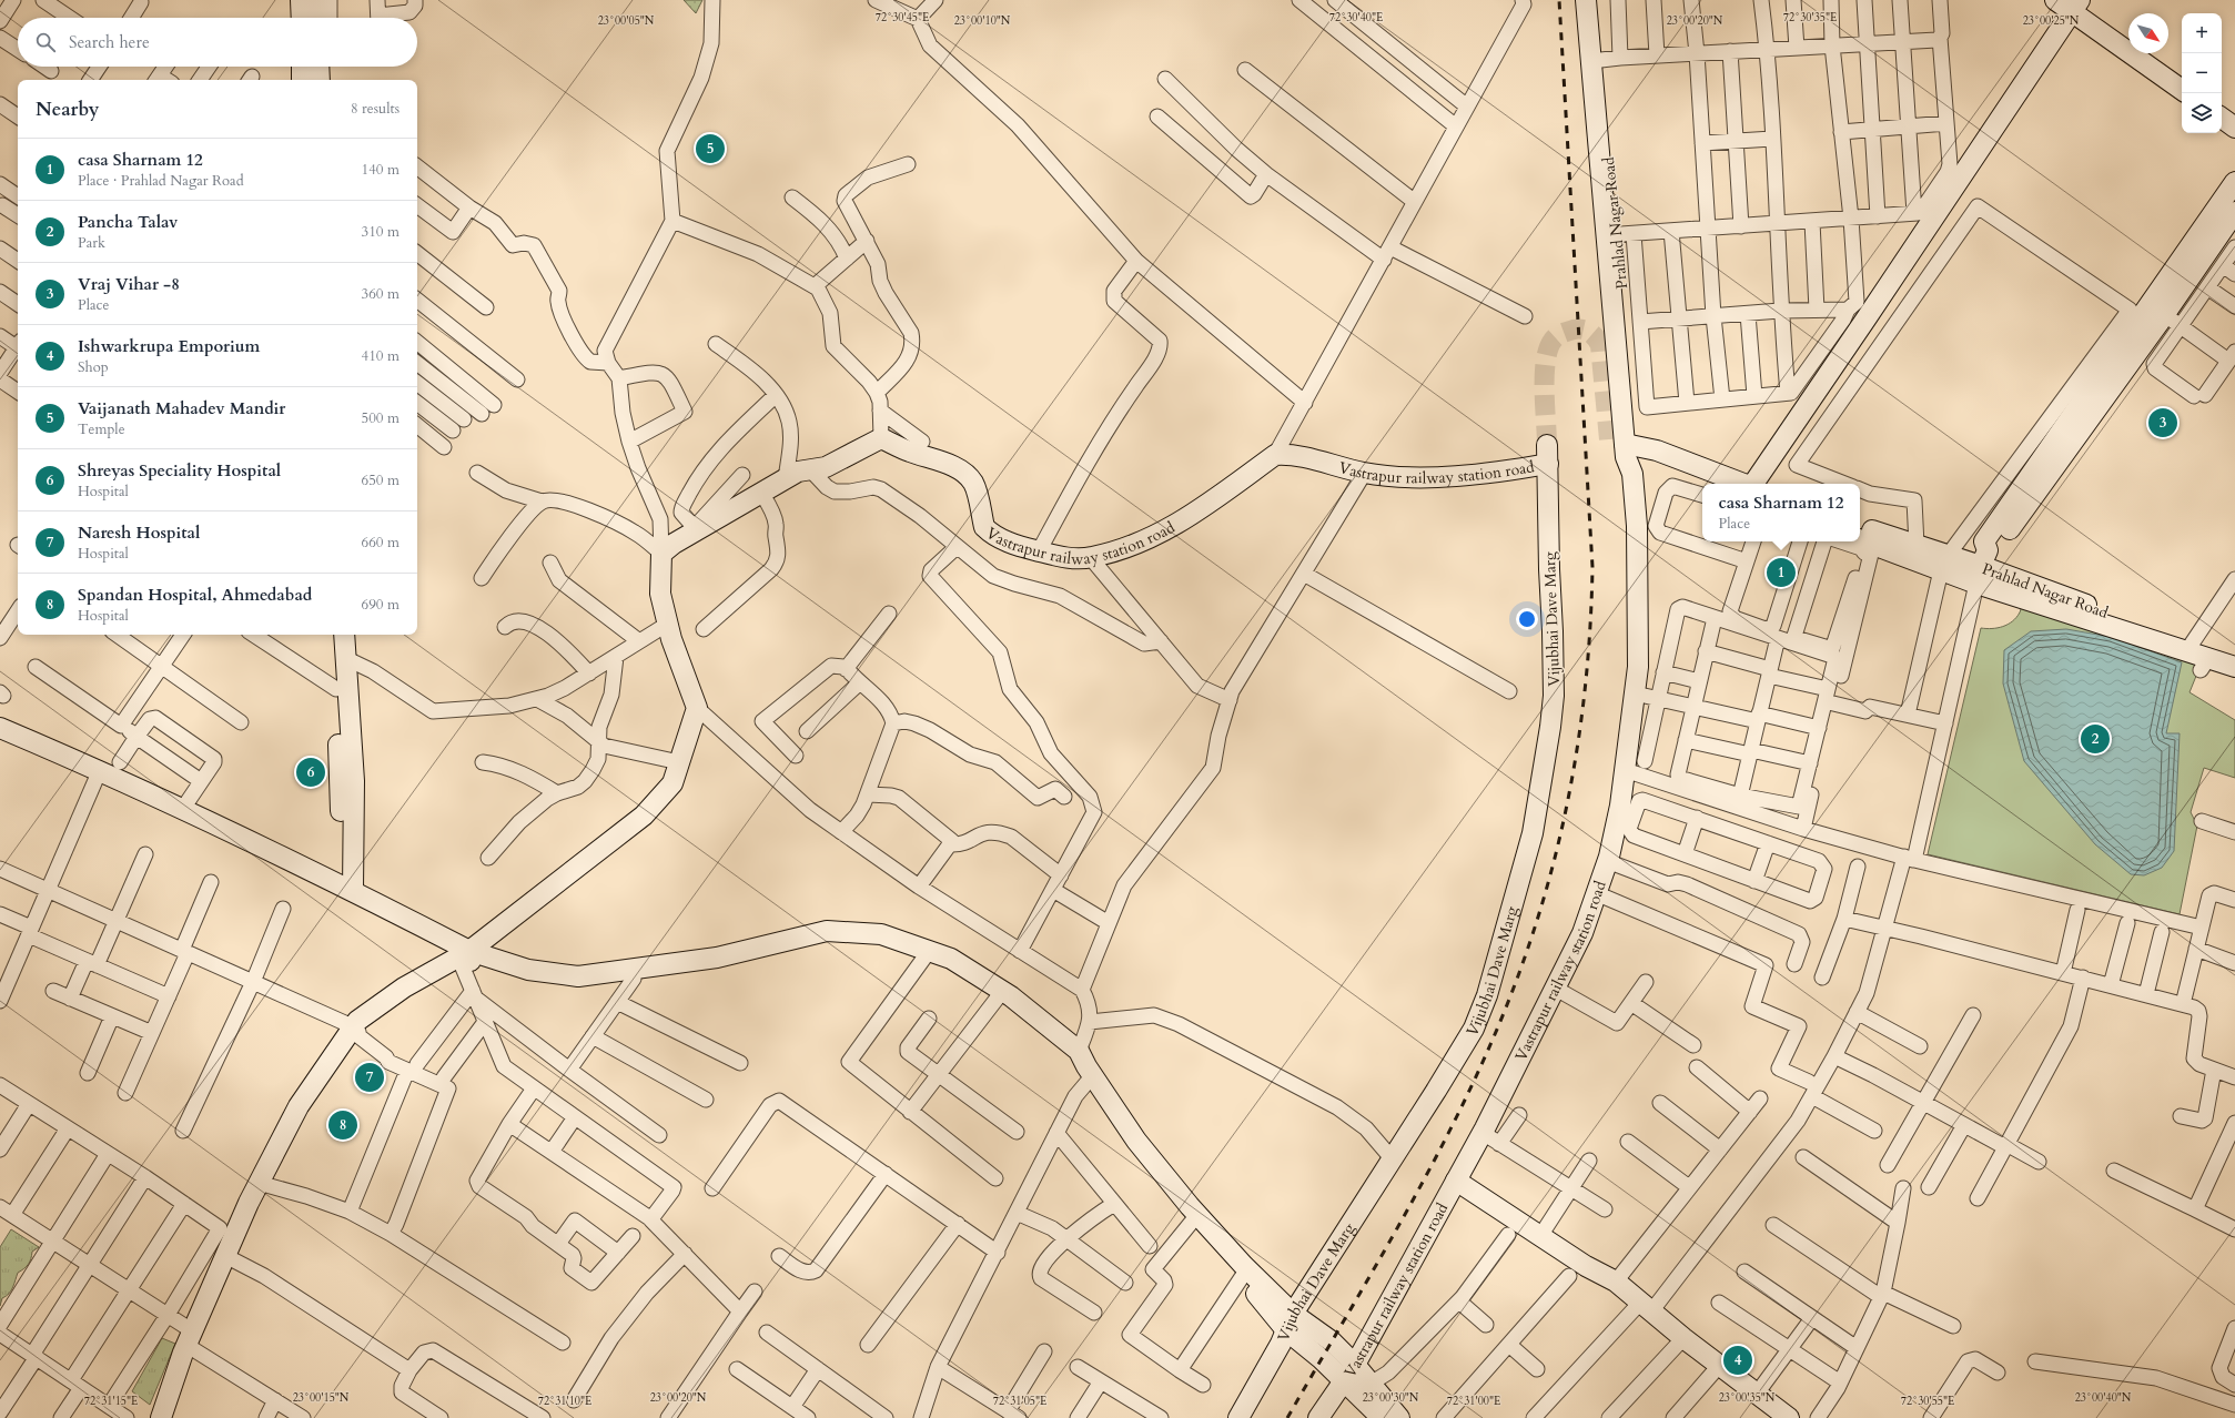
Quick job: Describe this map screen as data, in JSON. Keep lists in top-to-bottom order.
{
  "streets": {
    "street": ["Prahlad Nagar Road", "Vastrapur railway station road", "Vijubhai Dave Marg"]
  },
  "crossings": [
    ["Prahlad Nagar Road", "Vastrapur railway station road"],
    ["Vastrapur railway station road", "Vijubhai Dave Marg"]
  ],
  "north": "bottom right",
  "page": {
    "map_buttons": ["+", "−"],
    "search": "Search here",
    "heading": ["Nearby", "8 results"],
    "pins": [
      "5",
      "3",
      "1",
      "2",
      "6",
      "7",
      "8",
      "4"
    ],
    "list": [
      {
        "mark": "1",
        "name": "casa Sharnam 12",
        "note": "Place · Prahlad Nagar Road",
        "value": "140 m"
      },
      {
        "mark": "2",
        "name": "Pancha Talav",
        "note": "Park",
        "value": "310 m"
      },
      {
        "mark": "3",
        "name": "Vraj Vihar -8",
        "note": "Place",
        "value": "360 m"
      },
      {
        "mark": "4",
        "name": "Ishwarkrupa Emporium",
        "note": "Shop",
        "value": "410 m"
      },
      {
        "mark": "5",
        "name": "Vaijanath Mahadev Mandir",
        "note": "Temple",
        "value": "500 m"
      },
      {
        "mark": "6",
        "name": "Shreyas Speciality Hospital",
        "note": "Hospital",
        "value": "650 m"
      },
      {
        "mark": "7",
        "name": "Naresh Hospital",
        "note": "Hospital",
        "value": "660 m"
      },
      {
        "mark": "8",
        "name": "Spandan Hospital, Ahmedabad",
        "note": "Hospital",
        "value": "690 m"
      }
    ],
    "popup": ["casa Sharnam 12", "Place"]
  },
  "coordinates": [
    "72°30'45\"E",
    "72°30'40\"E",
    "72°30'35\"E",
    "23°00'10\"N",
    "23°00'05\"N",
    "23°00'20\"N",
    "23°00'25\"N",
    "23°00'15\"N",
    "23°00'30\"N",
    "23°00'35\"N",
    "23°00'40\"N",
    "72°31'15\"E",
    "72°31'10\"E",
    "72°31'05\"E",
    "72°31'00\"E",
    "72°30'55\"E"
  ]
}
